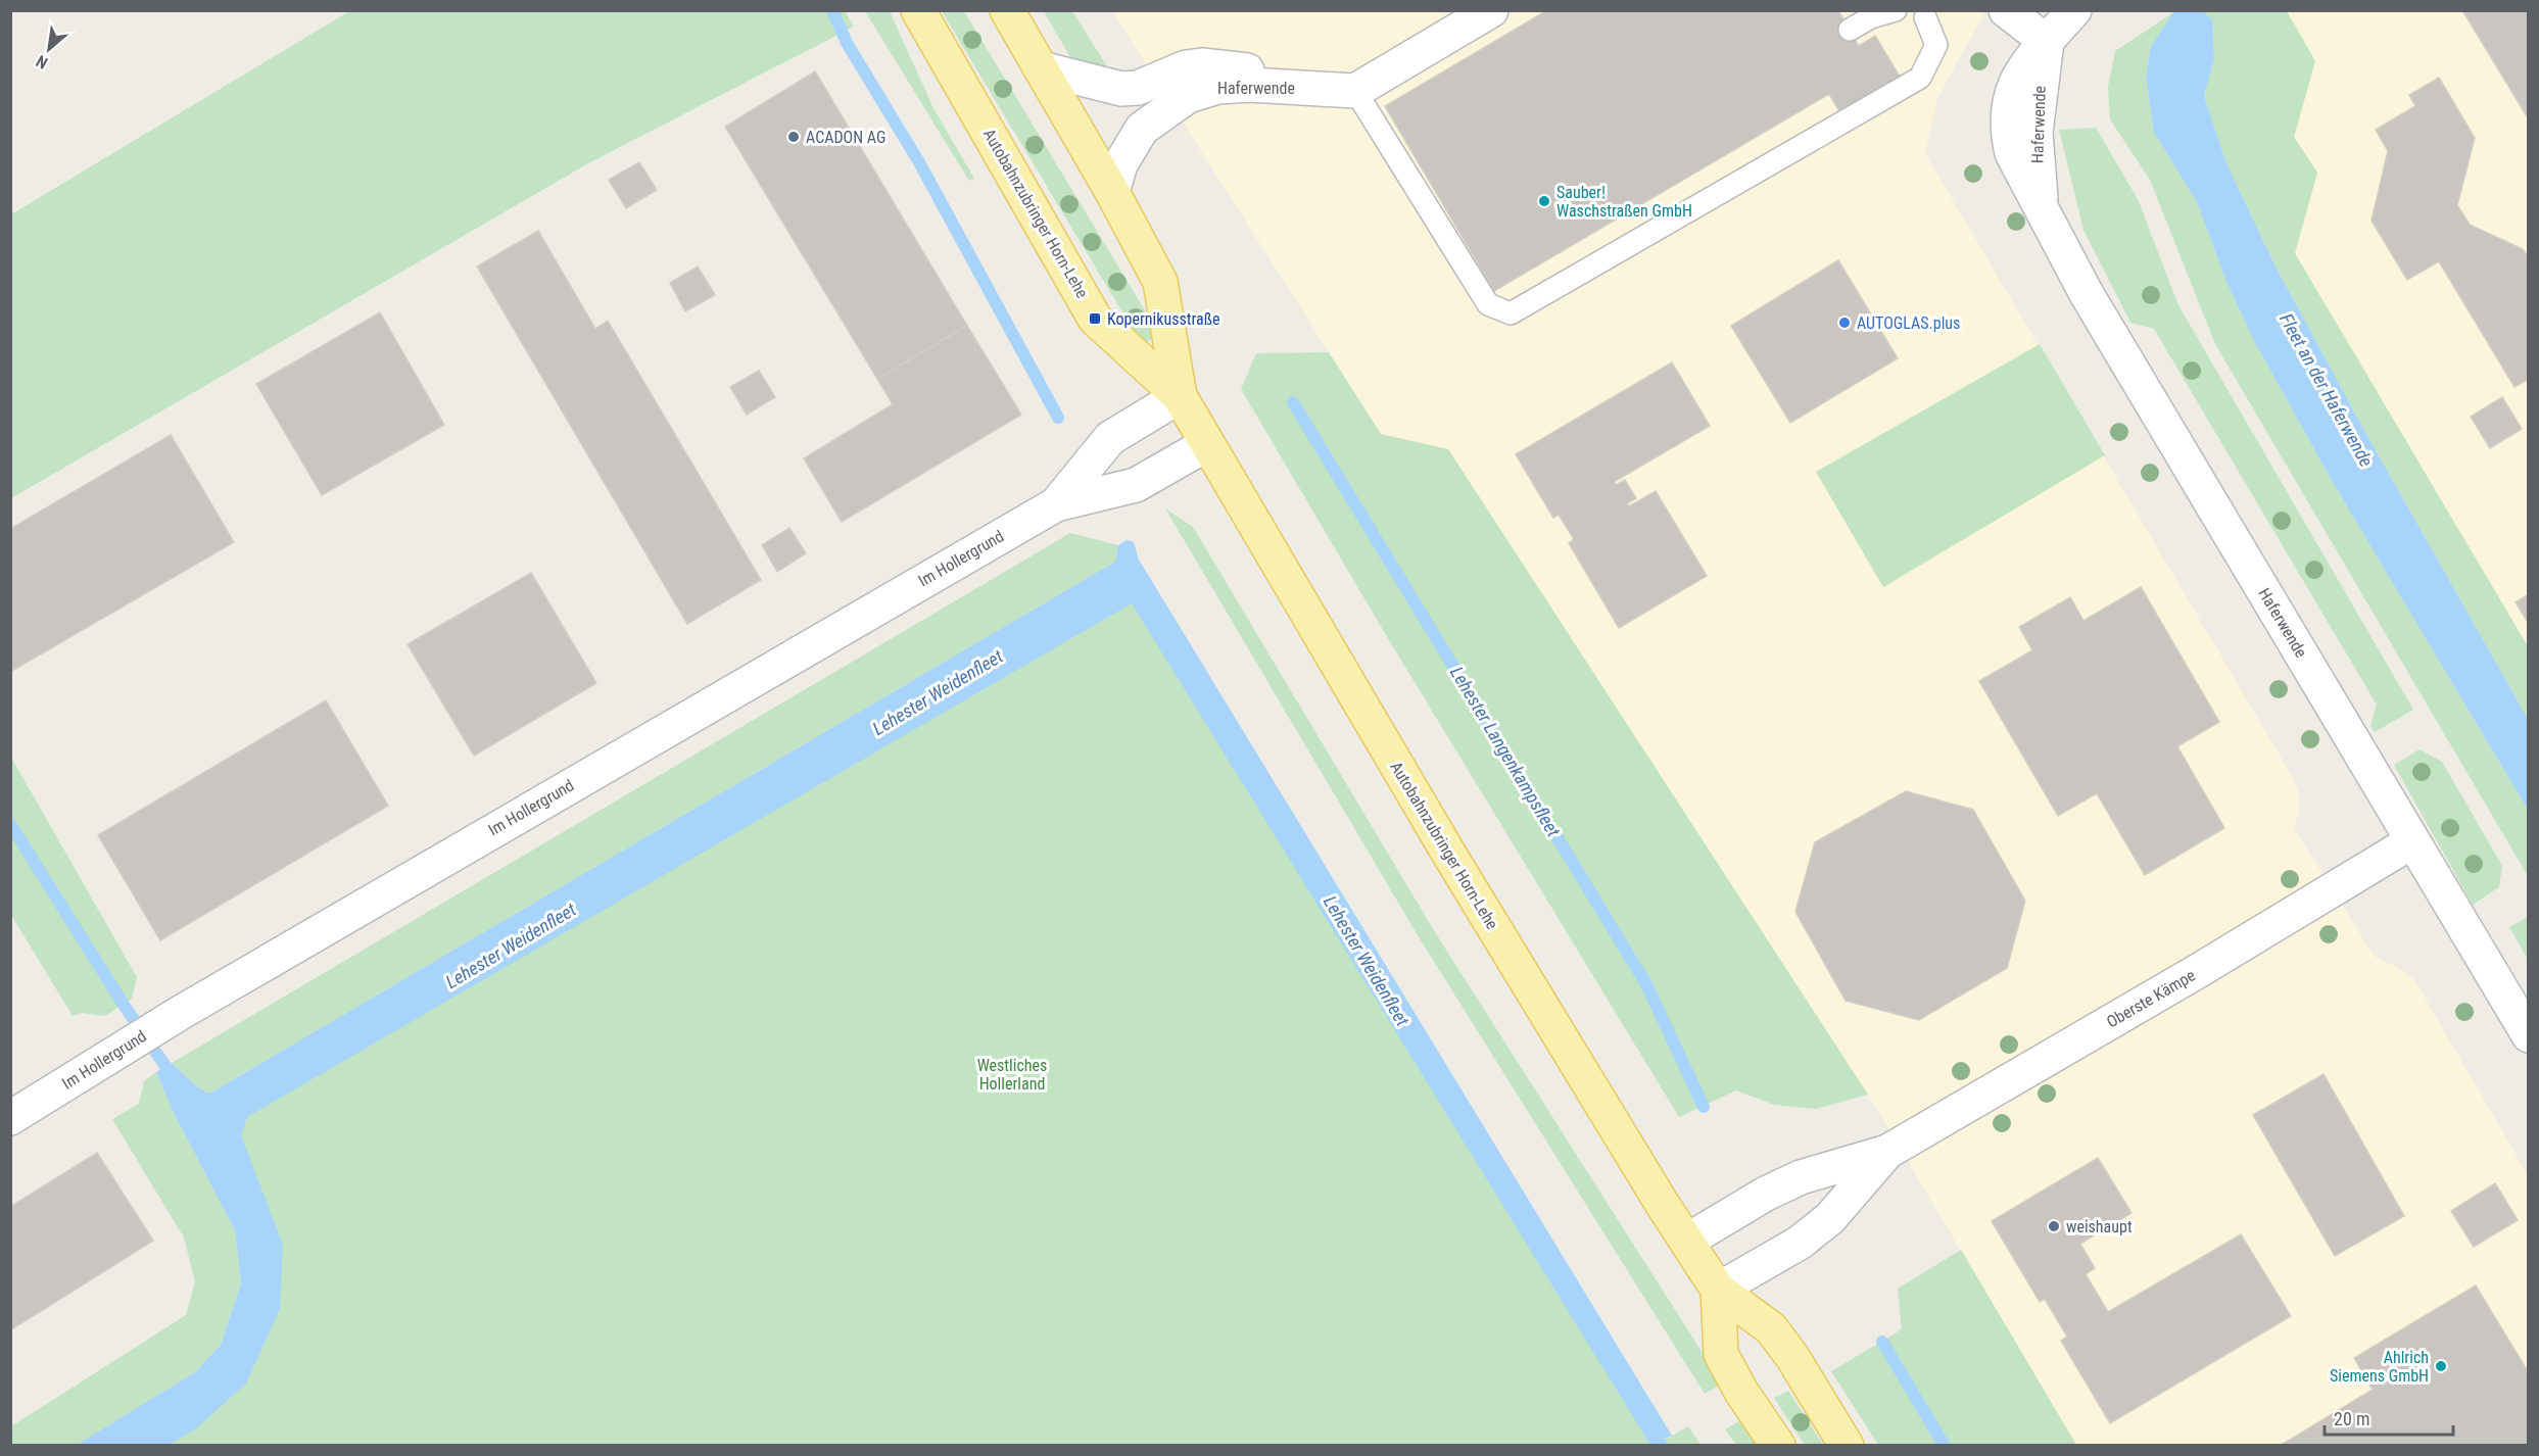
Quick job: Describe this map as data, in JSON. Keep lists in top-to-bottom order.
{
  "streets": {
    "main road": ["Autobahnzubringer Horn-Lehe"],
    "street": ["Haferwende", "Im Hollergrund", "Oberste Kämpe"]
  },
  "crossings": [
    ["Haferwende", "Autobahnzubringer Horn-Lehe"],
    ["Haferwende", "Oberste Kämpe"],
    ["Autobahnzubringer Horn-Lehe", "Im Hollergrund"],
    ["Autobahnzubringer Horn-Lehe", "Oberste Kämpe"]
  ],
  "water": ["Fleet an der Haferwende", "Lehester Weidenfleet", "Lehester Langenkampsfleet"],
  "parks": ["Westliches Hollerland"],
  "places": {
    "other": [
      "ACADON AG",
      "Sauber! Waschstraßen GmbH",
      "AUTOGLAS.plus",
      "weishaupt",
      "Ahlrich Siemens GmbH"
    ],
    "transit": ["Kopernikusstraße"]
  },
  "scale_bar": "20 m",
  "north": "bottom left"
}
